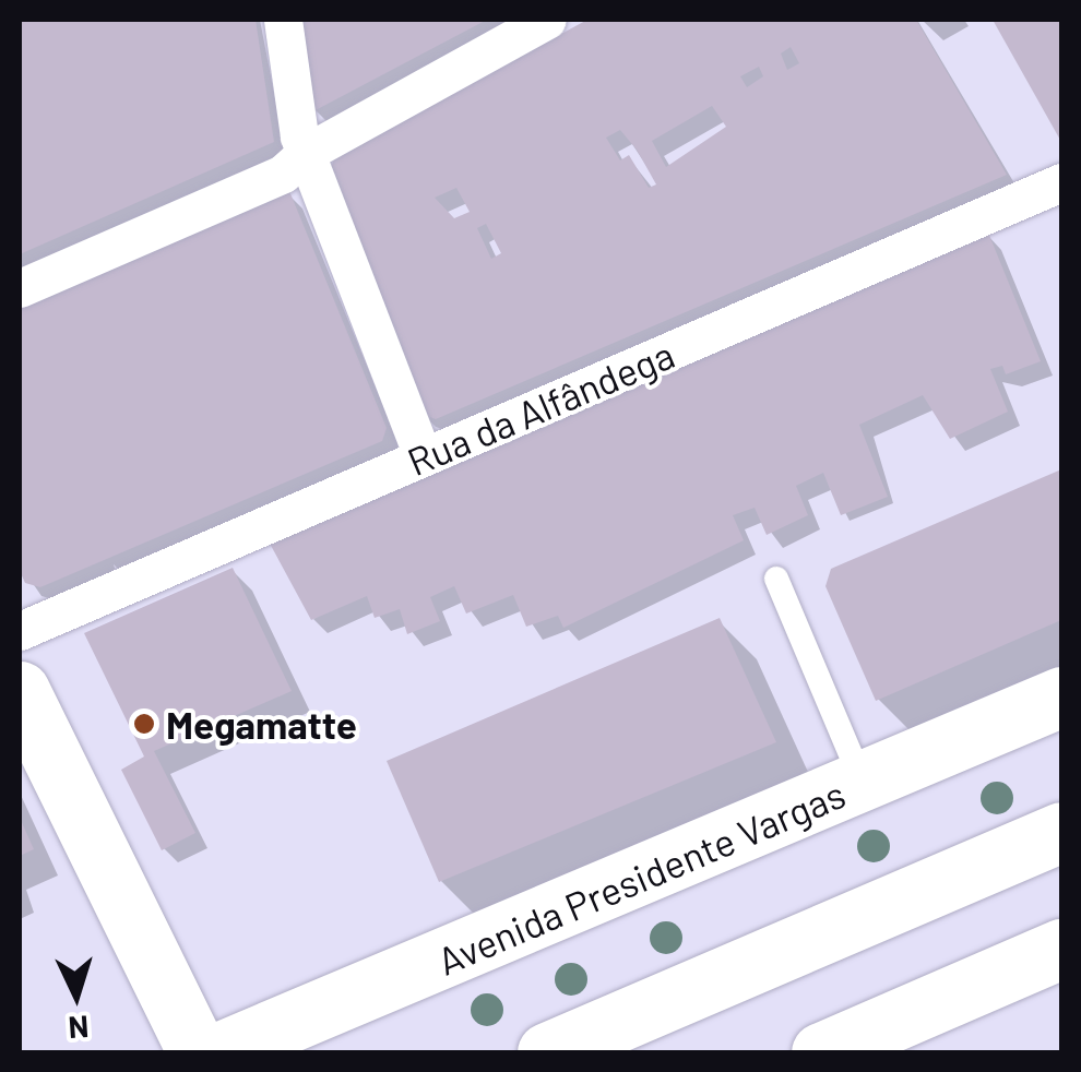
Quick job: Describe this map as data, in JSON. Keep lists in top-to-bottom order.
{
  "streets": {
    "main road": ["Avenida Presidente Vargas"],
    "street": ["Rua da Alfândega"]
  },
  "places": ["Megamatte"],
  "north": "bottom"
}
